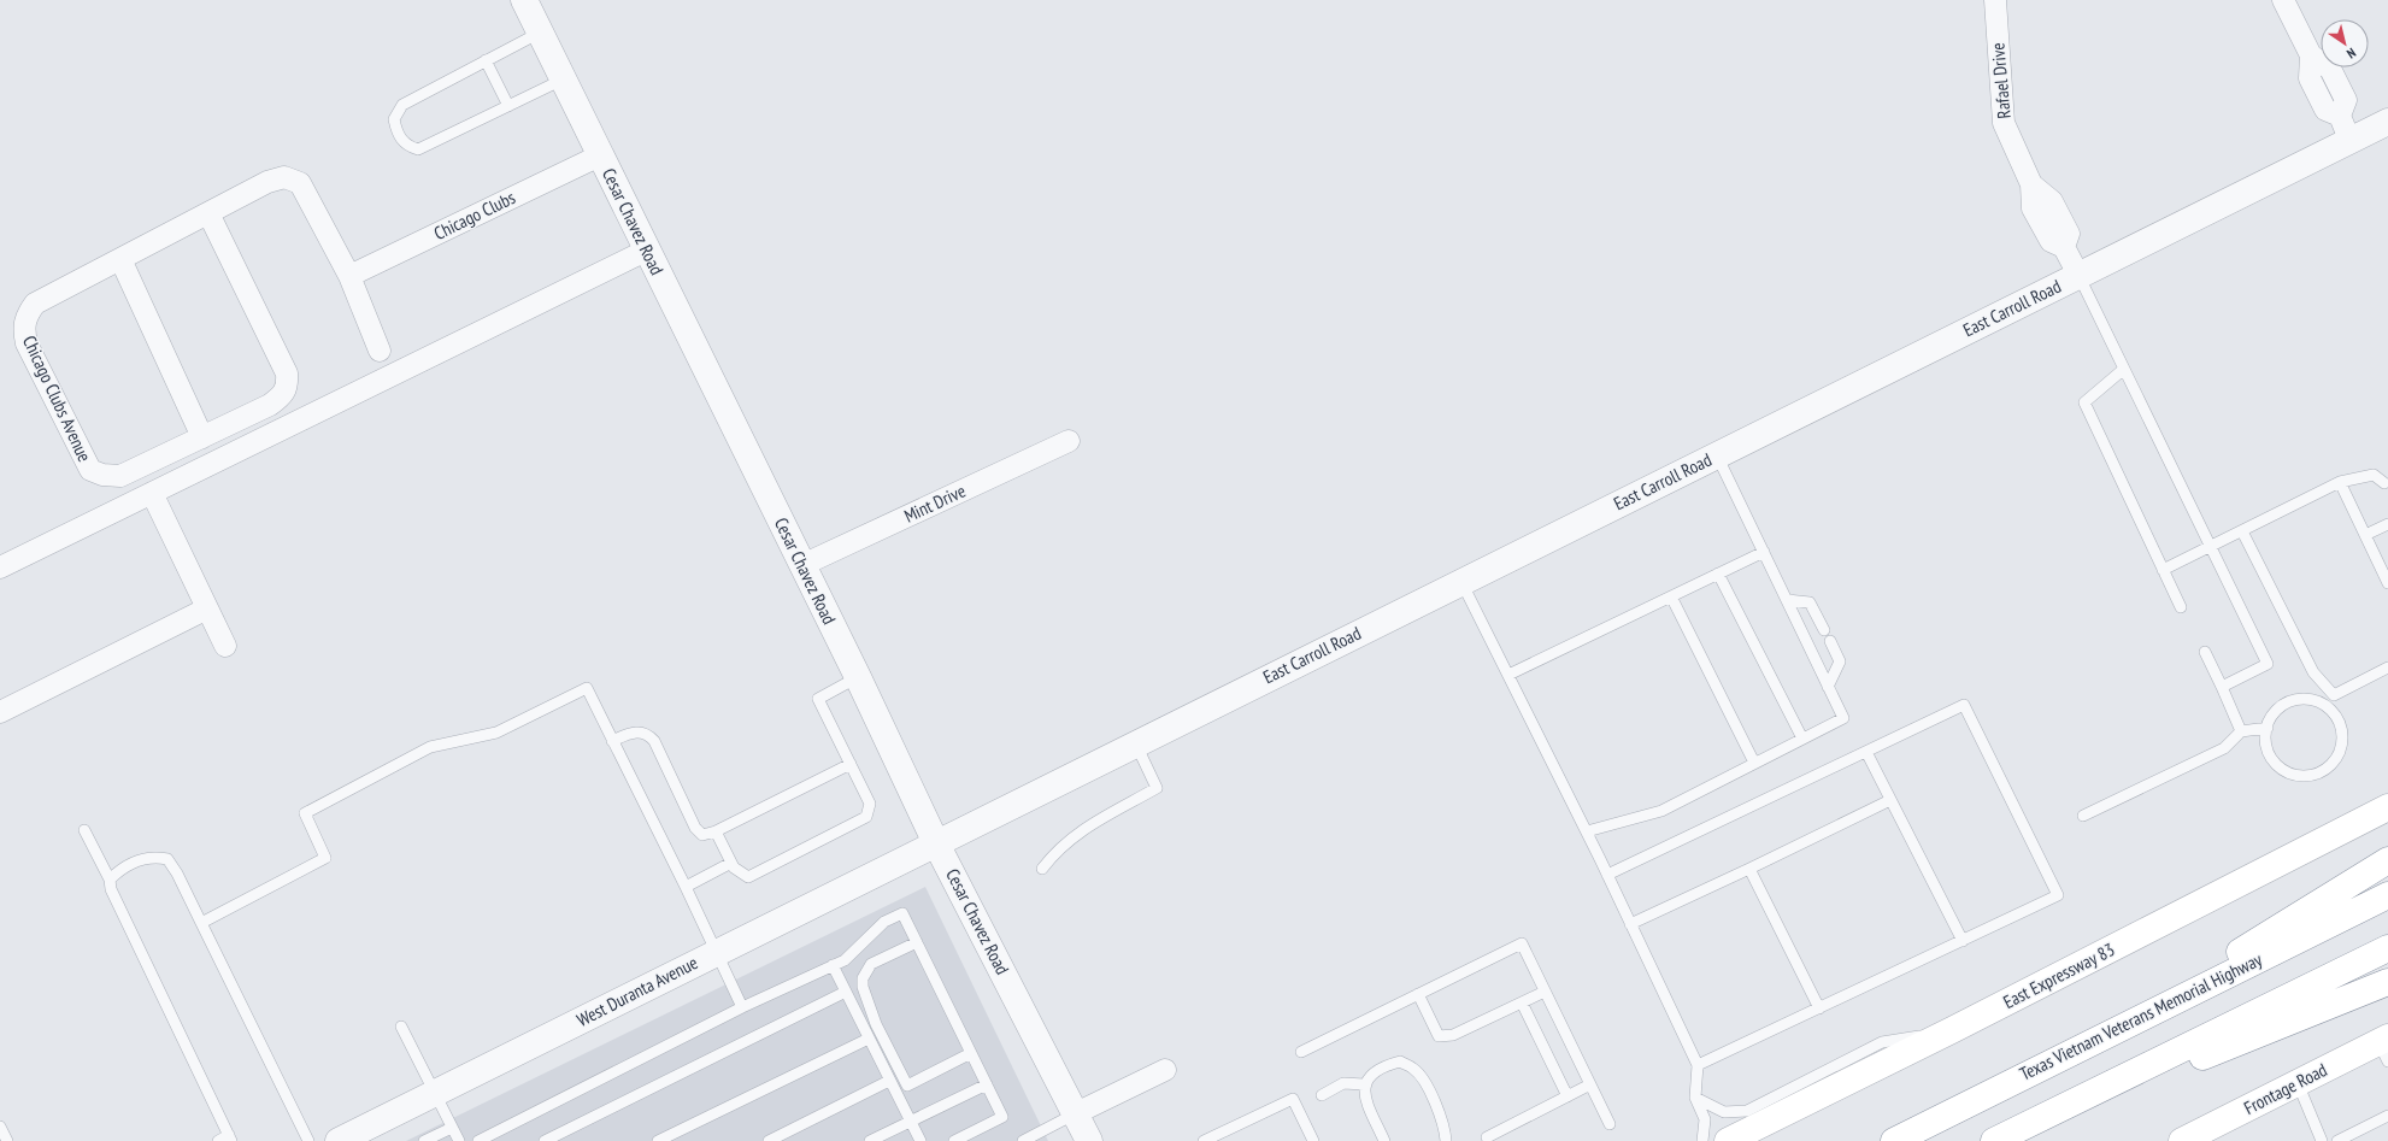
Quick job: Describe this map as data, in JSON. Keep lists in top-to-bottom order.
{
  "streets": {
    "main road": ["East Expressway 83", "Texas Vietnam Veterans Memorial Highway", "Frontage Road"],
    "street": [
      "Rafael Drive",
      "Chicago Clubs",
      "Cesar Chavez Road",
      "East Carroll Road",
      "Chicago Clubs Avenue",
      "Mint Drive",
      "West Duranta Avenue"
    ]
  },
  "crossings": [
    ["Rafael Drive", "East Carroll Road"],
    ["Chicago Clubs", "Cesar Chavez Road"],
    ["Chicago Clubs", "Chicago Clubs Avenue"],
    ["Cesar Chavez Road", "East Carroll Road"],
    ["Cesar Chavez Road", "Mint Drive"],
    ["Cesar Chavez Road", "West Duranta Avenue"],
    ["East Carroll Road", "West Duranta Avenue"]
  ],
  "north": "bottom right"
}
